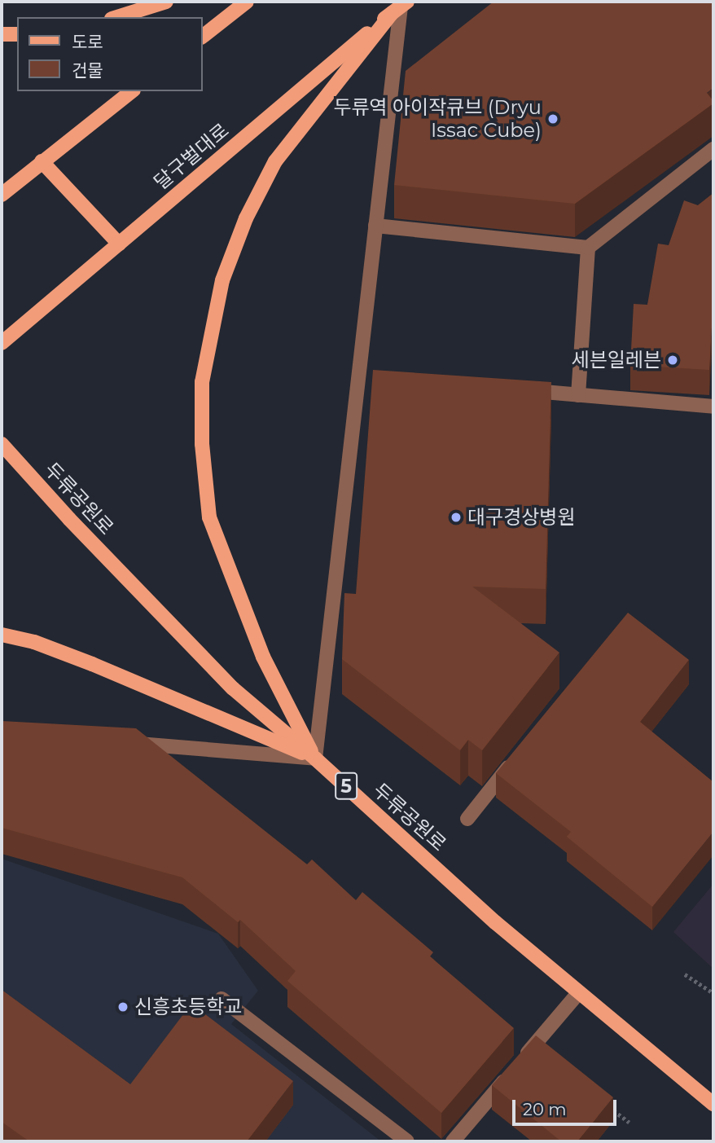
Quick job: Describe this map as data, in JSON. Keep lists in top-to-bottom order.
{
  "streets": {
    "main road": ["달구벌대로", "두류공원로", "5"]
  },
  "places": [
    "두류역 아이작큐브 (Dryu Issac Cube)",
    "세븐일레븐",
    "대구경상병원",
    "신흥초등학교"
  ],
  "legend": ["도로", "건물"],
  "scale_bar": "20 m"
}
